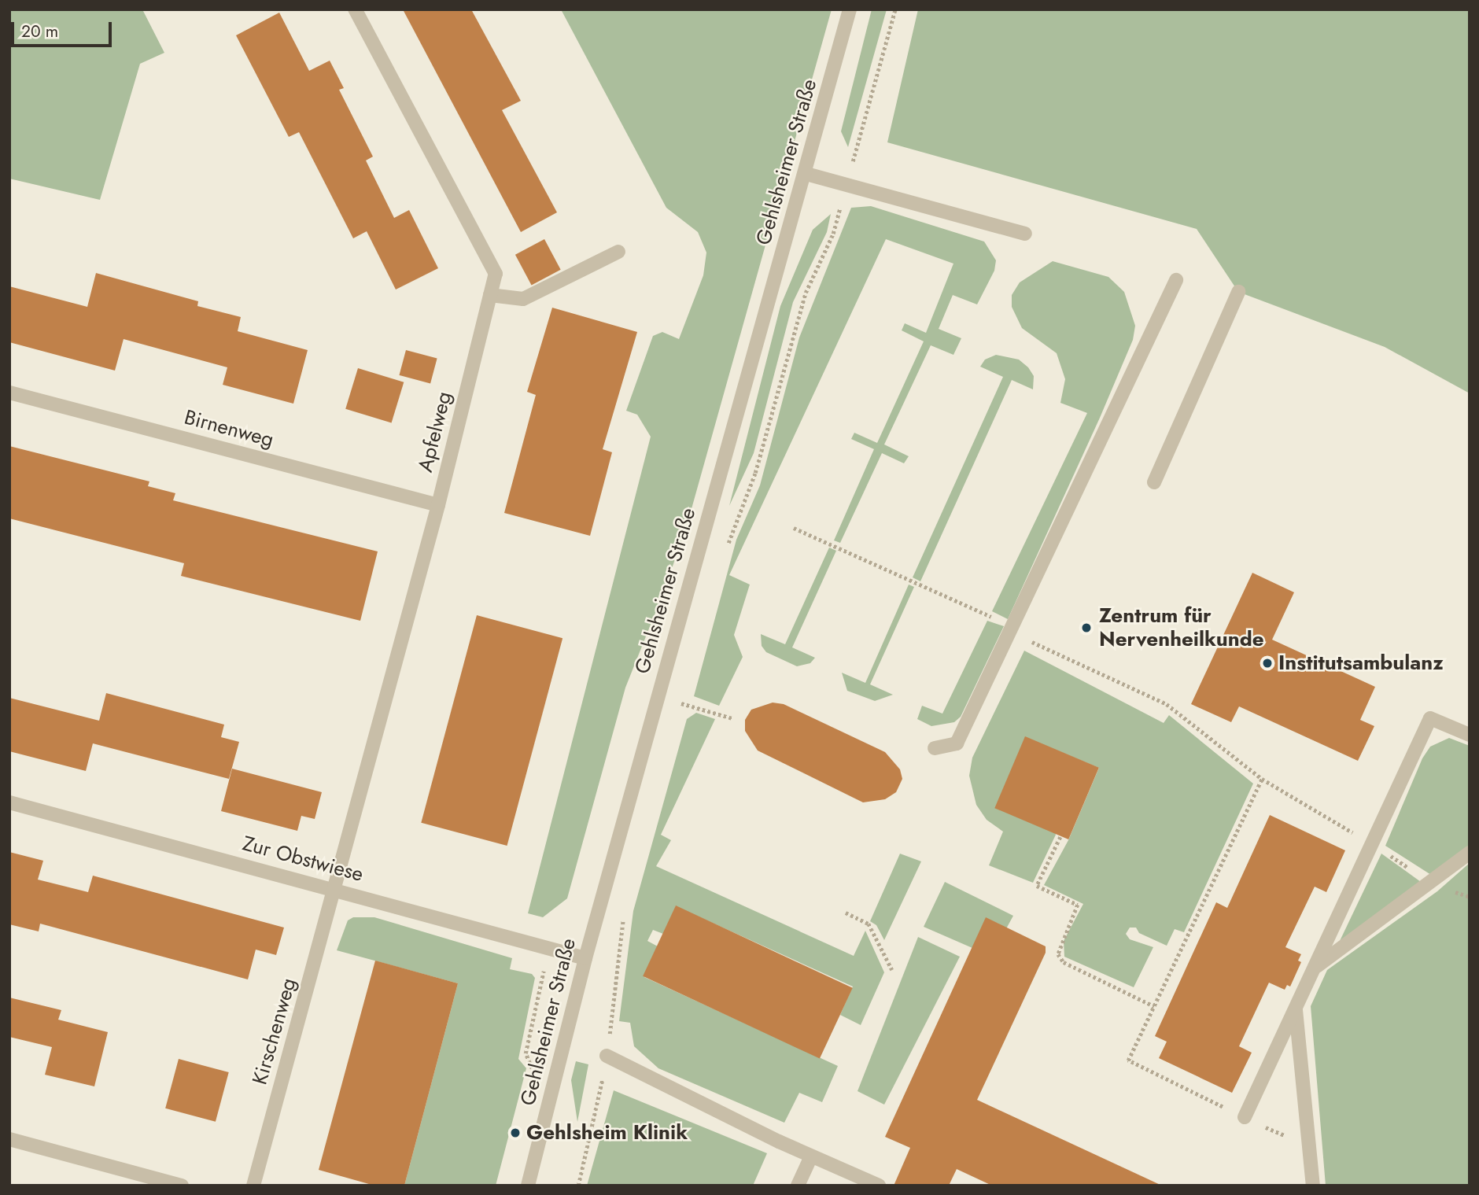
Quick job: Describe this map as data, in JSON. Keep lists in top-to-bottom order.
{
  "streets": {
    "street": [
      "Gehlsheimer Straße",
      "Birnenweg",
      "Apfelweg",
      "Zur Obstwiese",
      "Kirschenweg"
    ]
  },
  "crossings": [
    ["Gehlsheimer Straße", "Zur Obstwiese"],
    ["Birnenweg", "Apfelweg"],
    ["Apfelweg", "Zur Obstwiese"],
    ["Apfelweg", "Kirschenweg"],
    ["Zur Obstwiese", "Kirschenweg"]
  ],
  "places": ["Zentrum für Nervenheilkunde", "Institutsambulanz", "Gehlsheim Klinik"],
  "scale_bar": "20 m"
}
